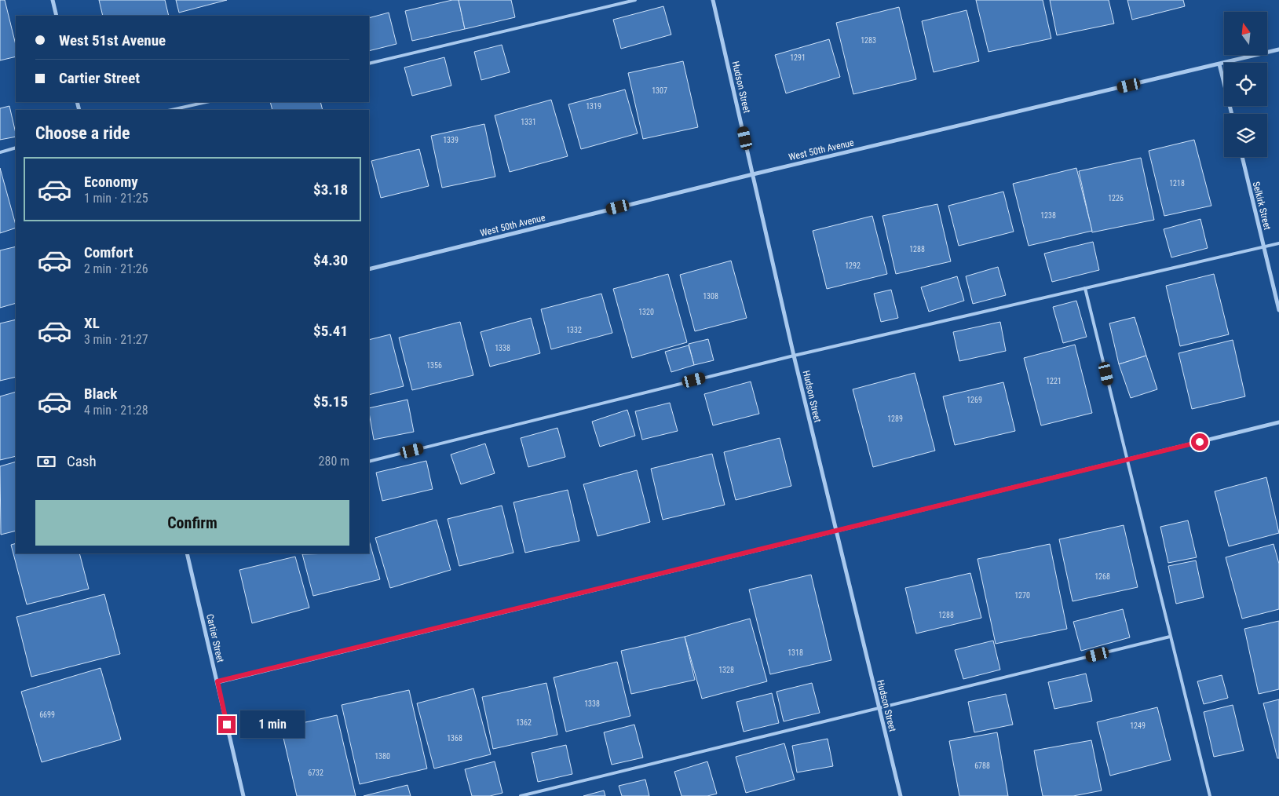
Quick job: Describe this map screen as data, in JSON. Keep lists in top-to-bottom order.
{
  "streets": {
    "street": [
      "Hudson Street",
      "West 50th Avenue",
      "Selkirk Street",
      "Cartier Street"
    ]
  },
  "crossings": [
    ["Hudson Street", "West 50th Avenue"]
  ],
  "house_numbers": [
    "1283",
    "1291",
    "1307",
    "1319",
    "1331",
    "1339",
    "1218",
    "1226",
    "1238",
    "1288",
    "1292",
    "1308",
    "1320",
    "1332",
    "1338",
    "1356",
    "1221",
    "1269",
    "1289",
    "1268",
    "1270",
    "1288",
    "1318",
    "1328",
    "1338",
    "6699",
    "1362",
    "1249",
    "1368",
    "1380",
    "6788",
    "6732"
  ],
  "north": "top",
  "page": {
    "banner": ["West 51st Avenue", "Cartier Street"],
    "heading": "Choose a ride",
    "list": [
      {
        "name": "Economy",
        "note": "1 min · 21:25",
        "value": "$3.18"
      },
      {
        "name": "Comfort",
        "note": "2 min · 21:26",
        "value": "$4.30"
      },
      {
        "name": "XL",
        "note": "3 min · 21:27",
        "value": "$5.41"
      },
      {
        "name": "Black",
        "note": "4 min · 21:28",
        "value": "$5.15"
      }
    ],
    "pay": ["Cash", "280 m"],
    "buttons": "Confirm",
    "bubble": "1 min"
  }
}
